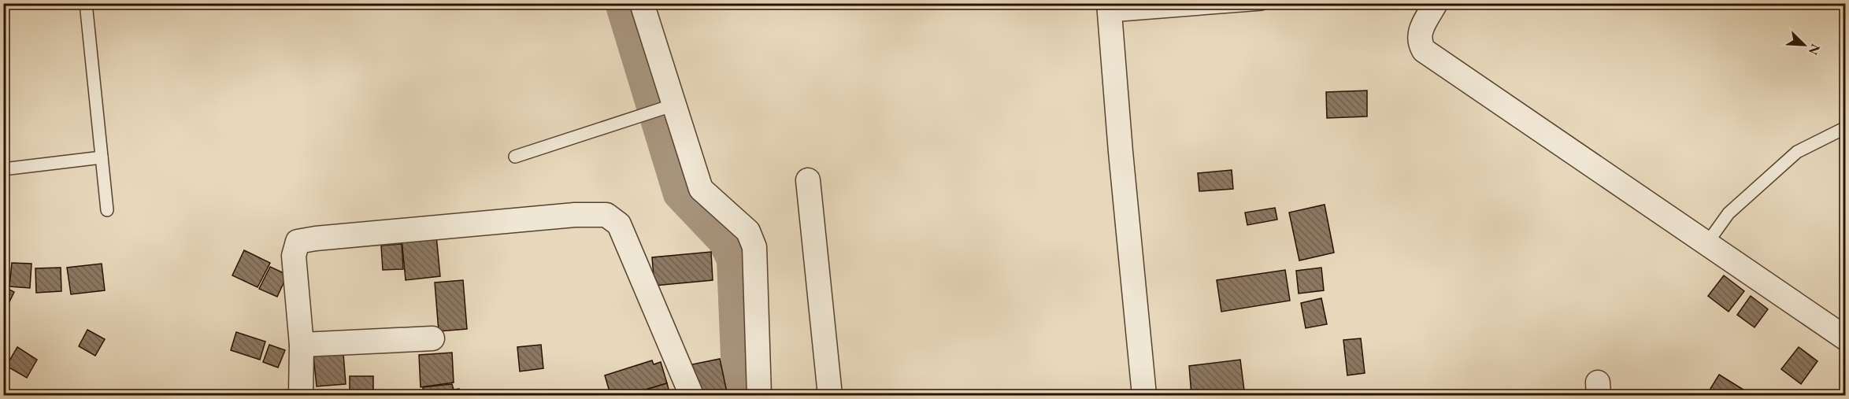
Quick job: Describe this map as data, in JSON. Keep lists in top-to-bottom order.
{
  "north": "bottom right"
}
